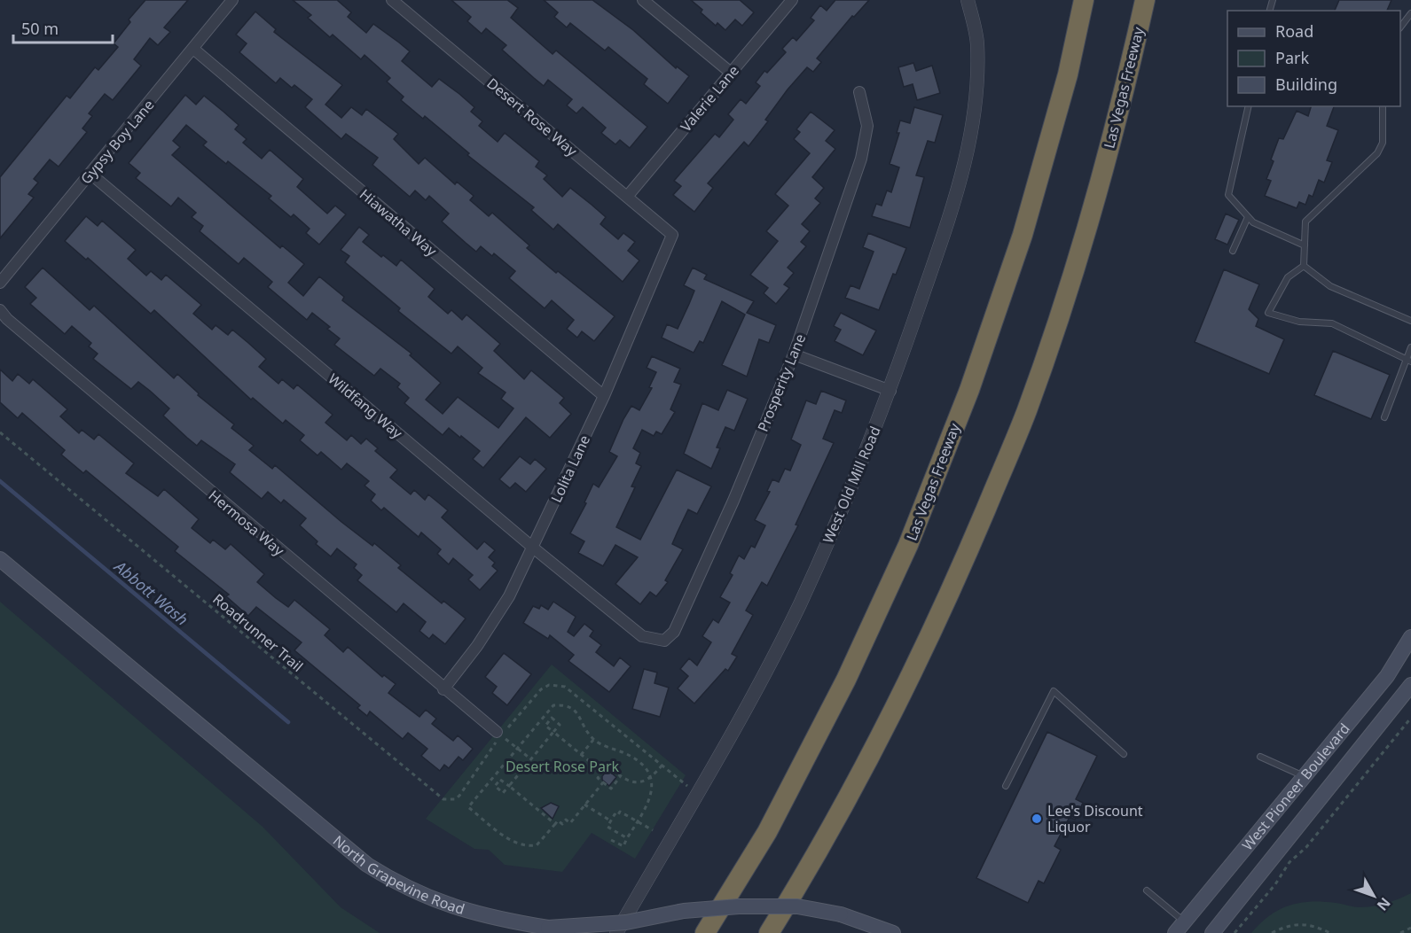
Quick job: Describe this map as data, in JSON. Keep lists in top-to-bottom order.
{
  "streets": {
    "highway": ["Las Vegas Freeway"],
    "main road": ["West Pioneer Boulevard", "North Grapevine Road"],
    "street": [
      "Valerie Lane",
      "Desert Rose Way",
      "Gypsy Boy Lane",
      "Hiawatha Way",
      "Prosperity Lane",
      "Wildfang Way",
      "Lolita Lane",
      "West Old Mill Road",
      "Hermosa Way"
    ],
    "path": ["Roadrunner Trail"]
  },
  "crossings": [
    ["Las Vegas Freeway", "North Grapevine Road"],
    ["Valerie Lane", "Desert Rose Way"],
    ["Desert Rose Way", "Lolita Lane"],
    ["Gypsy Boy Lane", "Hiawatha Way"],
    ["Gypsy Boy Lane", "Wildfang Way"],
    ["Hiawatha Way", "Lolita Lane"],
    ["Prosperity Lane", "Wildfang Way"],
    ["Wildfang Way", "Lolita Lane"],
    ["Lolita Lane", "Hermosa Way"]
  ],
  "water": ["Abbott Wash"],
  "parks": ["Desert Rose Park"],
  "places": ["Lee's Discount Liquor"],
  "legend": ["Road", "Park", "Building"],
  "scale_bar": "50 m",
  "north": "bottom right"
}
